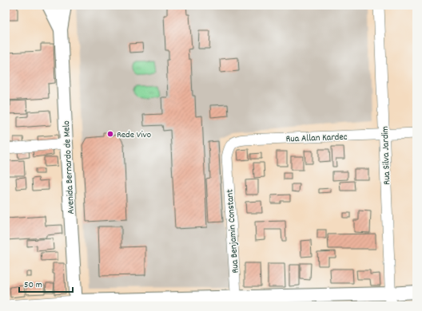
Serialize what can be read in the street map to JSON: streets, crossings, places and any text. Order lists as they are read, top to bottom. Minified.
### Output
{"streets":{"main road":["Avenida Bernardo de Melo"],"street":["Rua Allan Kardec","Rua Silva Jardim","Rua Benjamin Constant"]},"crossings":[["Rua Allan Kardec","Rua Silva Jardim"],["Rua Allan Kardec","Rua Benjamin Constant"]],"places":["Rede Vivo"],"scale_bar":"50 m"}
